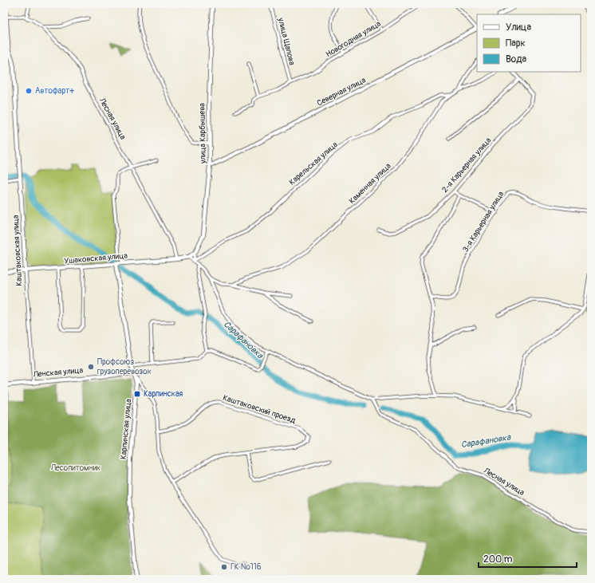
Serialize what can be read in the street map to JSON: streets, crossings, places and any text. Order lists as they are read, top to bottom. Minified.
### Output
{"streets":{"main road":["Северная улица","улица Карбышева","Каштаковская улица","Ушаковская улица","Ленская улица","Карпинская улица"],"street":["Новогодняя улица","улица Щапова","Лесная улица","Карельская улица","2-я Карьерная улица","Каменная улица","3-я Карьерная улица","Каштаковский проезд"]},"crossings":[["Новогодняя улица","улица Щапова"],["Северная улица","улица Карбышева"],["Лесная улица","Каштаковская улица"],["Лесная улица","Ушаковская улица"],["улица Карбышева","Ушаковская улица"],["Карельская улица","Каменная улица"],["2-я Карьерная улица","3-я Карьерная улица"],["Каштаковская улица","Ушаковская улица"],["Каштаковская улица","Ленская улица"]],"water":["Сарафановка"],"parks":["Лесопитомник"],"places":{"other":["Автофарт+","Профсоюз грузоперевозок","ГК №116"],"transit":["Карпинская"]},"legend":["Улица","Парк","Вода"],"scale_bar":"200 m"}
